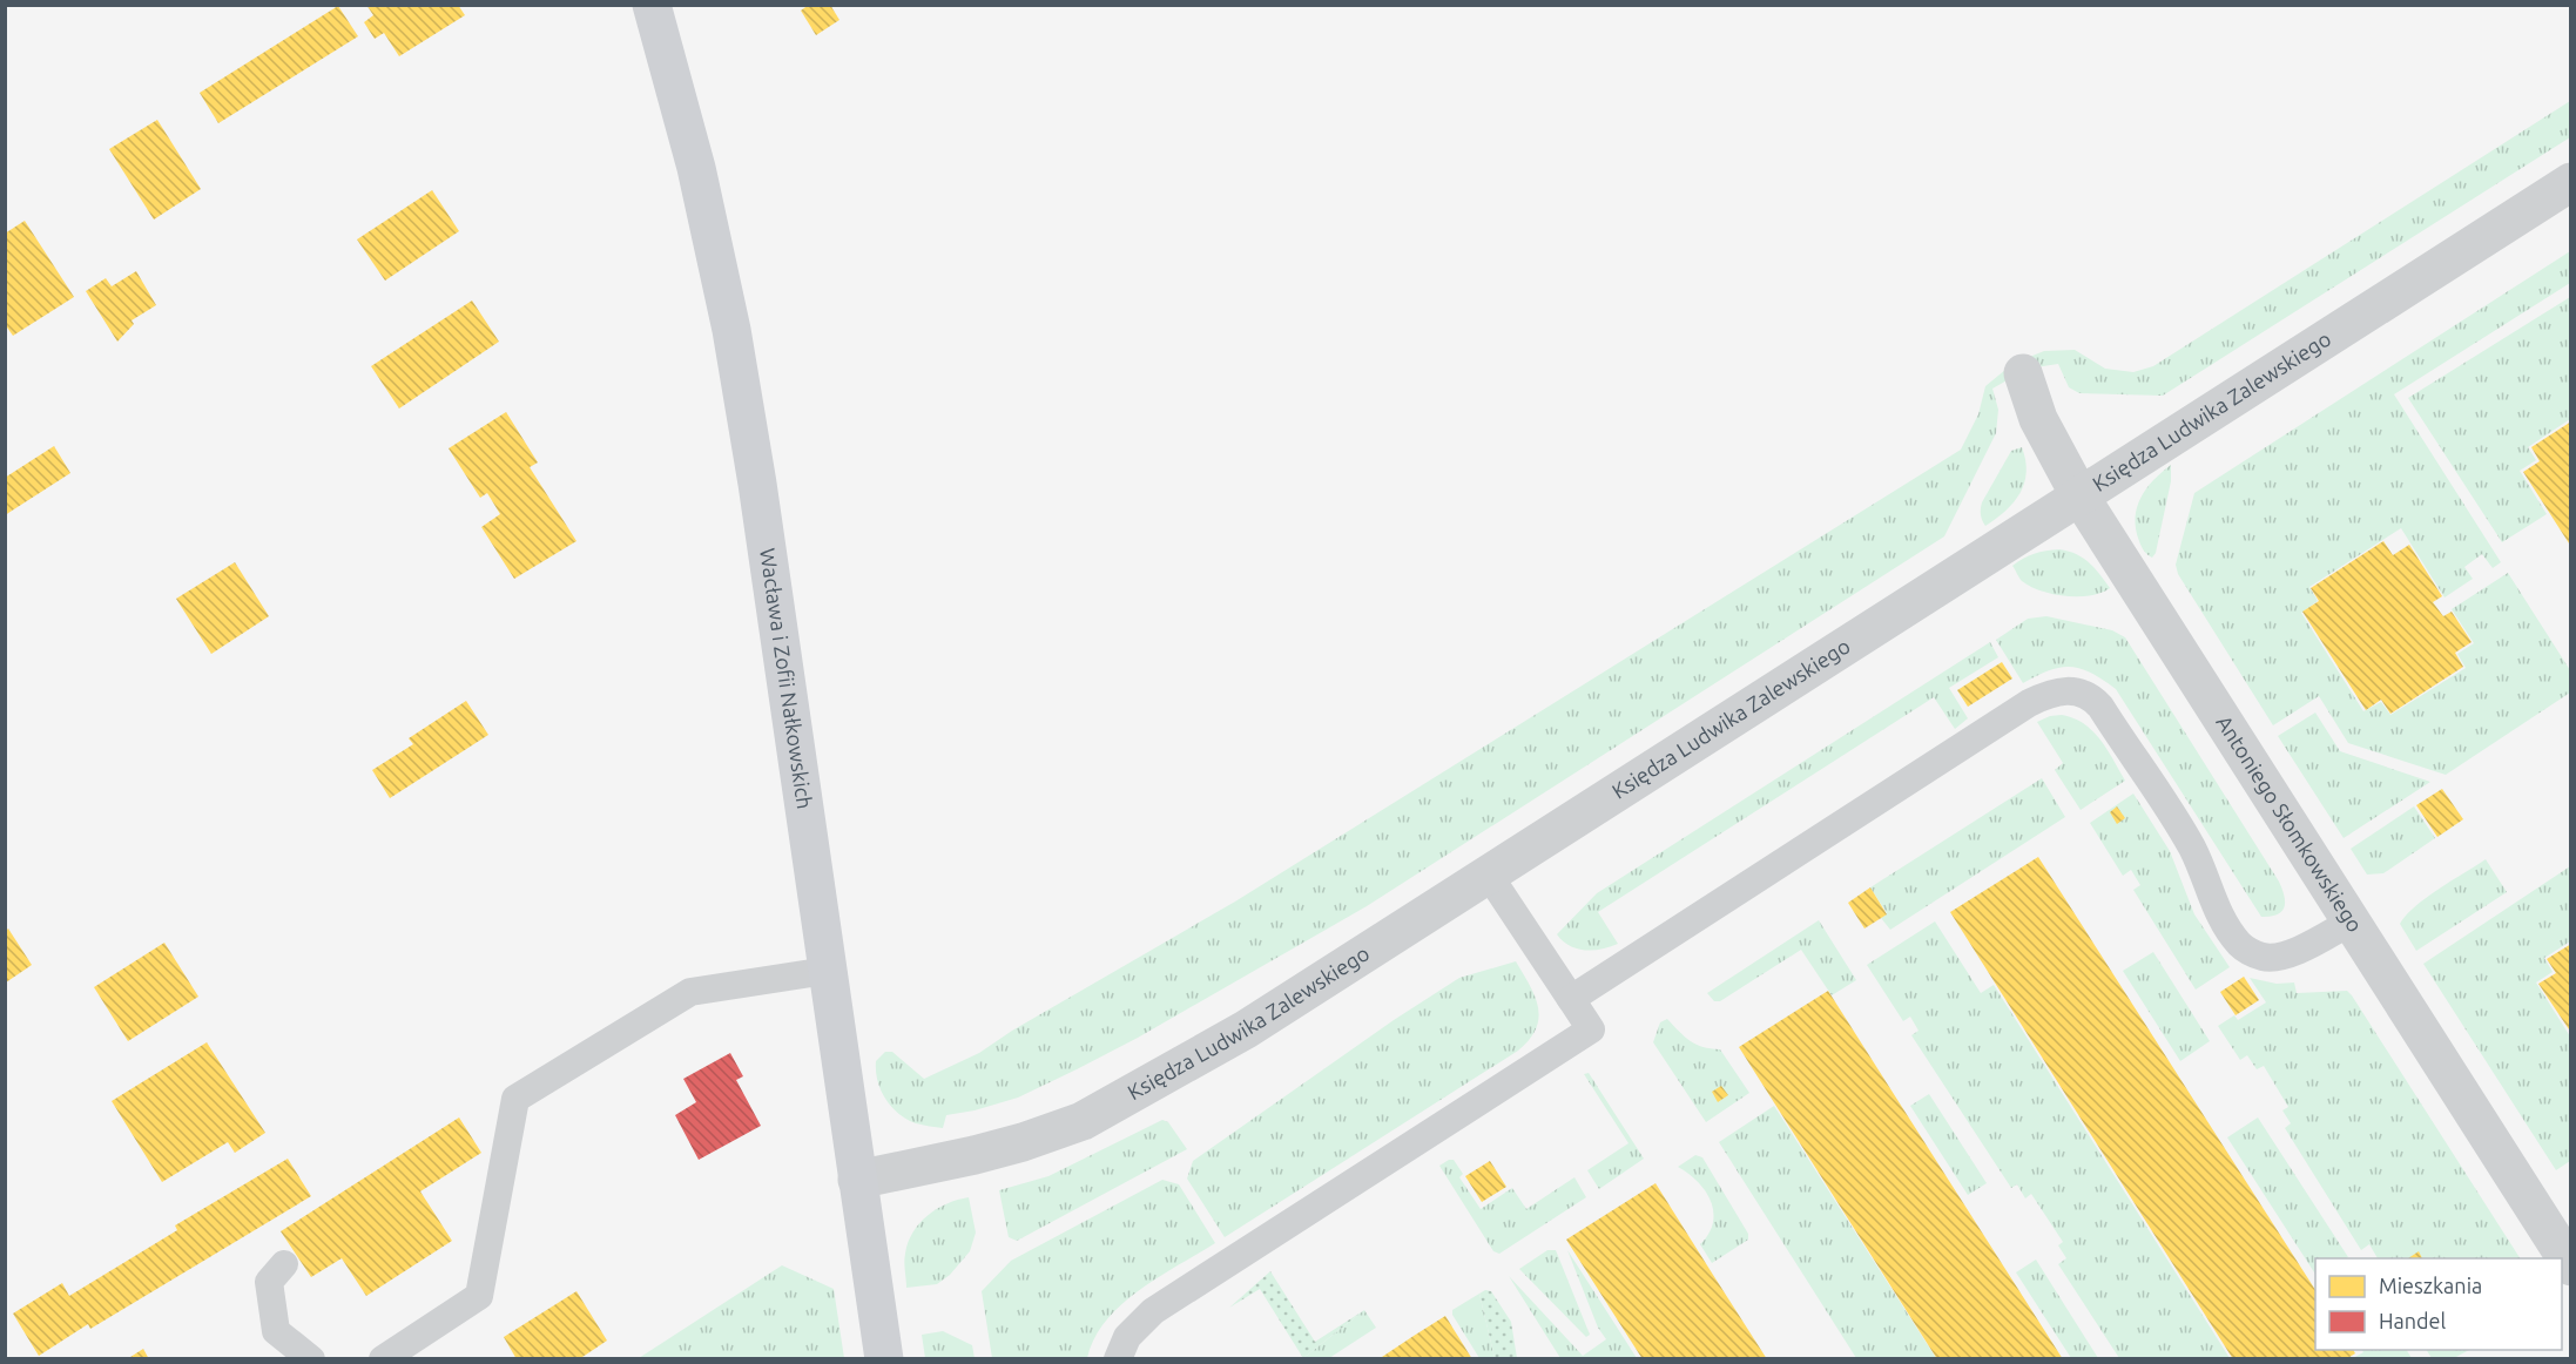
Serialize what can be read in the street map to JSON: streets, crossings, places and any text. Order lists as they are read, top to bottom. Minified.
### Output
{"streets":{"street":["Księdza Ludwika Zalewskiego","Wacława i Zofii Nałkowskich","Antoniego Słomkowskiego"]},"crossings":[["Księdza Ludwika Zalewskiego","Wacława i Zofii Nałkowskich"],["Księdza Ludwika Zalewskiego","Antoniego Słomkowskiego"]],"legend":["Mieszkania","Handel"]}
